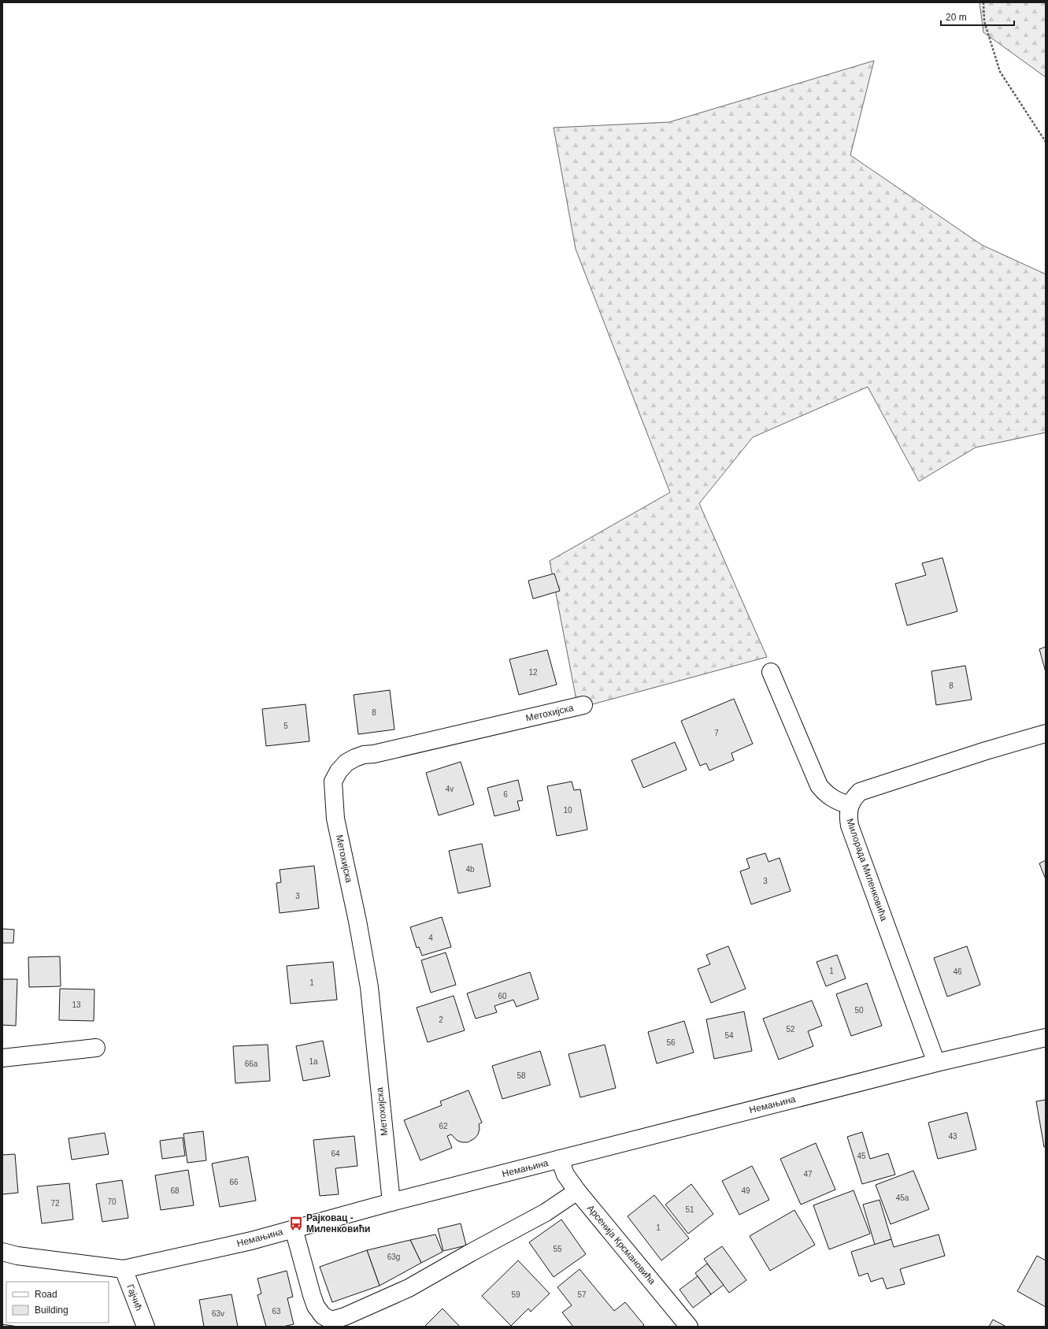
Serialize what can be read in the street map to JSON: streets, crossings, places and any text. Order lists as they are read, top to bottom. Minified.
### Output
{"streets":{"street":["Метохијска","Милорада Миленковића","Немањина","Арсенија Крсмановића","Гајчић"]},"crossings":[["Метохијска","Немањина"],["Милорада Миленковића","Немањина"],["Немањина","Арсенија Крсмановића"],["Немањина","Гајчић"]],"places":{"bus stop":["Рајковац - Миленковићи"]},"house_numbers":["12","8","8","5","7","4v","6","10","4b","3","3","4","1","46","1","60","13","50","2","52","54","56","1a","66a","58","62","43","64","45","47","66","68","49","45a","70","72","51","1","55","63g","59","57","63","63v"],"legend":["Road","Building"],"scale_bar":"20 m"}
